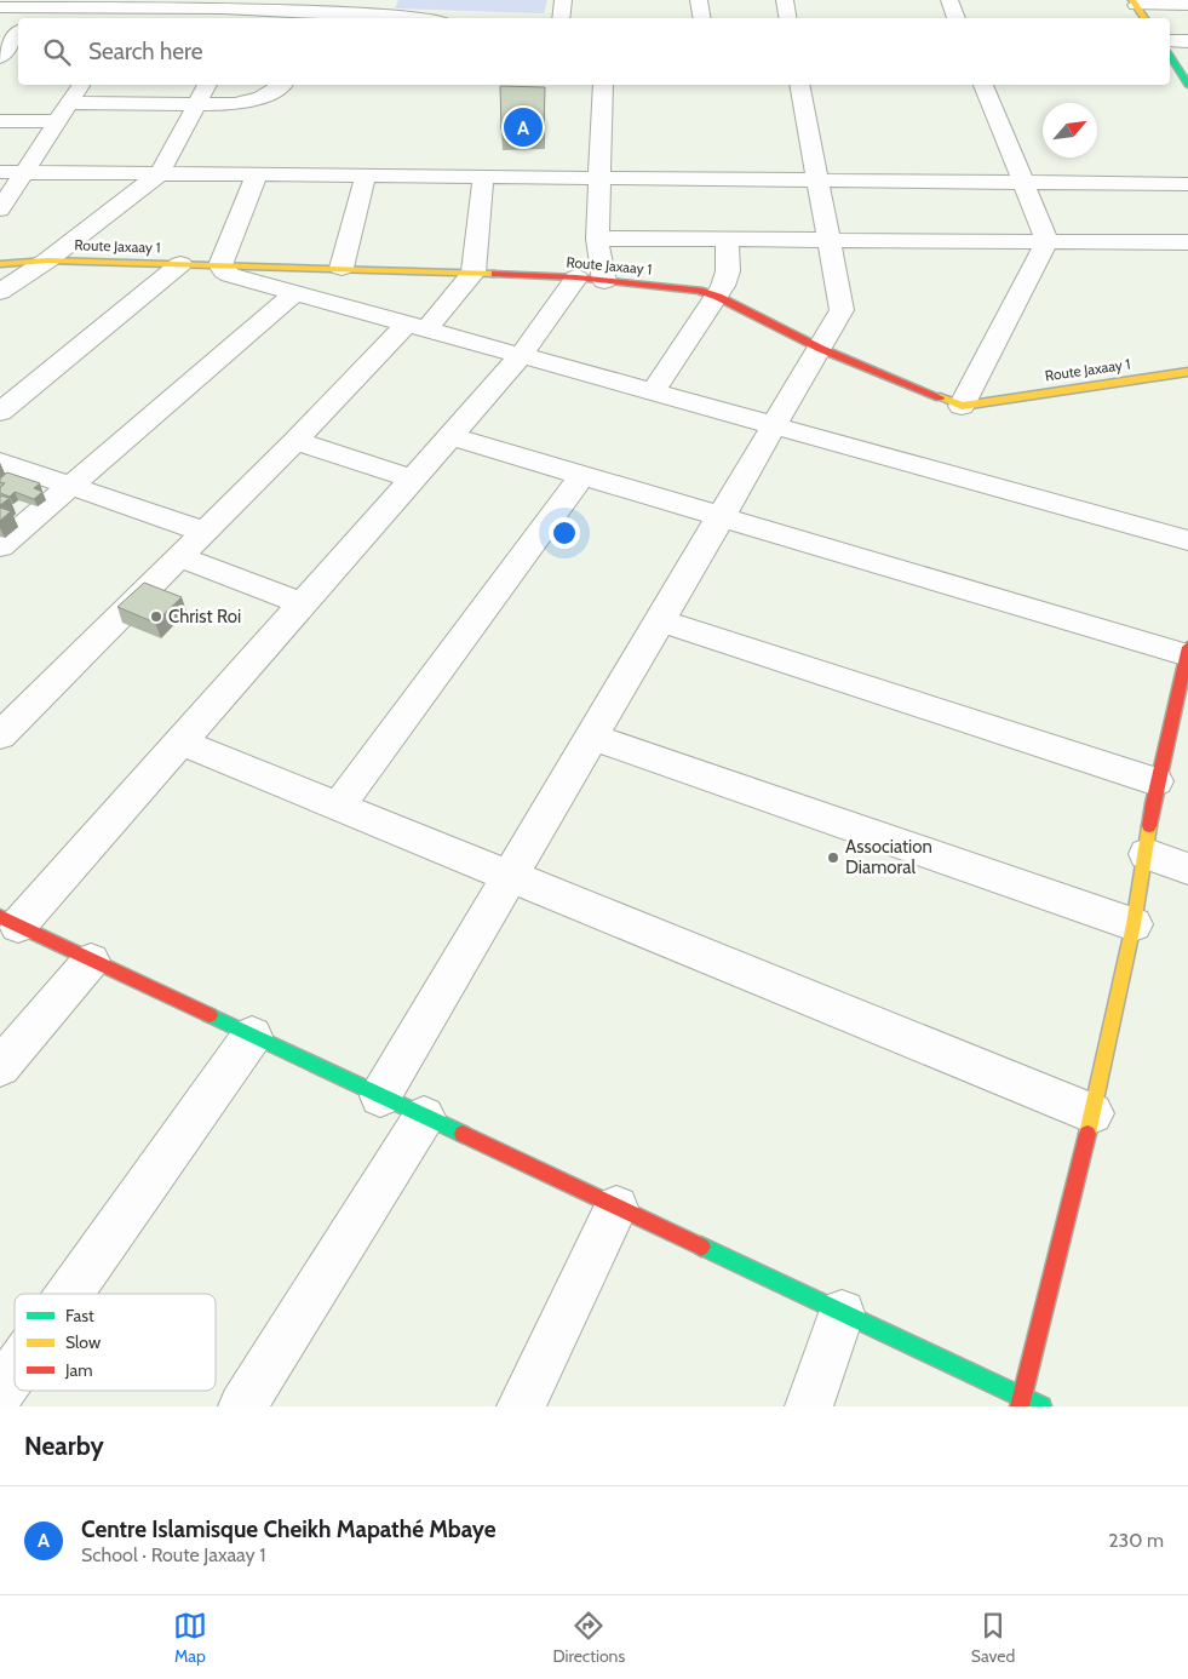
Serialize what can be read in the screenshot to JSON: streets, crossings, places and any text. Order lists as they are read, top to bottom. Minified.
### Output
{"streets":{"street":["Route Jaxaay 1"]},"places":["Christ Roi","Association Diamoral"],"legend":["Fast","Slow","Jam"],"north":"top right","page":{"search":"Search here","pins":"A","heading":"Nearby","list":[{"mark":"A","name":"Centre Islamisque Cheikh Mapathé Mbaye","note":"School · Route Jaxaay 1","value":"230 m"}],"nav":["Map","Directions","Saved"]}}
